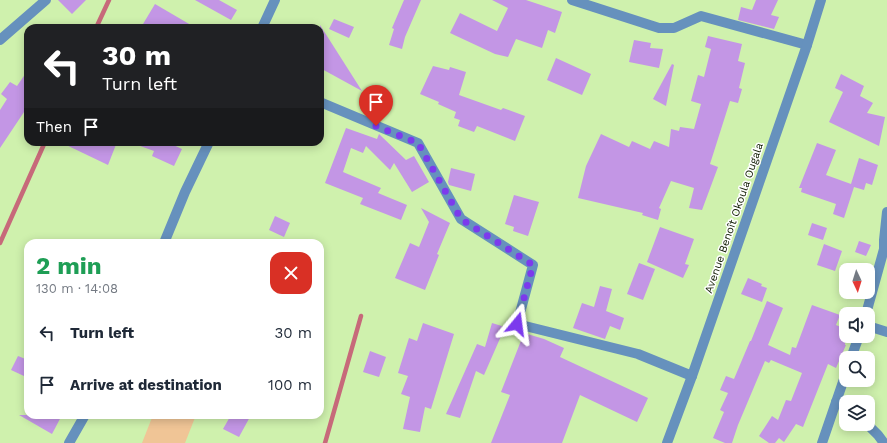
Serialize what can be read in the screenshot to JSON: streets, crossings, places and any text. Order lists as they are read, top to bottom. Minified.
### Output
{"streets":{"street":["Avenue Benoît Okoula Ougala"]},"north":"bottom","page":{"turn":["30 m","Turn left"],"then":"Then","heading":["2 min","130 m · 14:08"],"list":[{"name":"Turn left","value":"30 m"},{"name":"Arrive at destination","value":"100 m"}]}}
